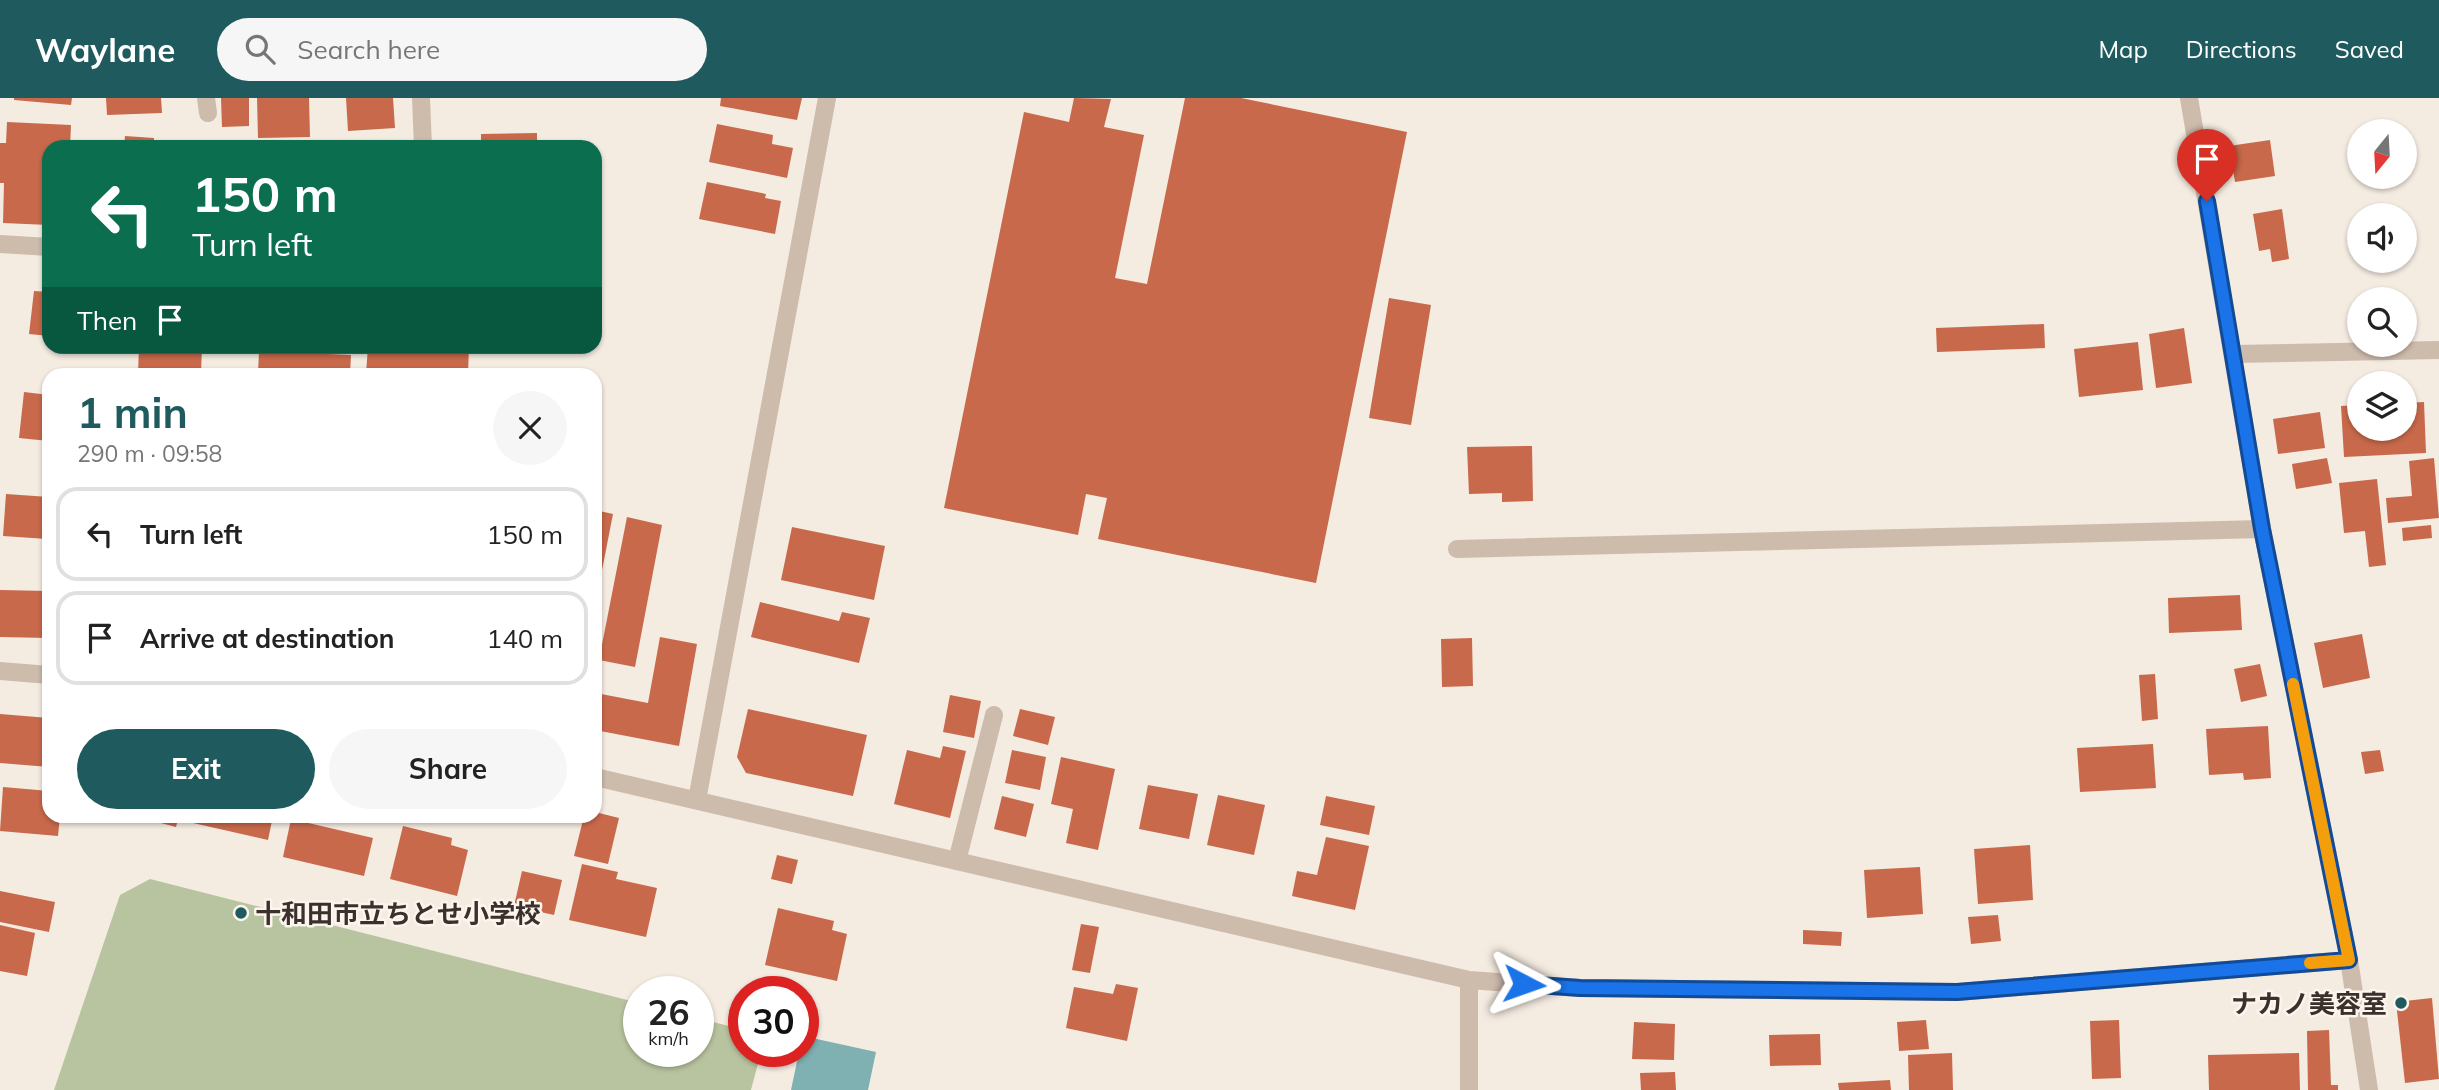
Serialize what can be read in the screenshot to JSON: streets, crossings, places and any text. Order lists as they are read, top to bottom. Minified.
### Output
{"places":["十和田市立ちとせ小学校","ナカノ美容室"],"north":"bottom","page":{"header":"Waylane","search":"Search here","nav":["Map","Directions","Saved"],"turn":["150 m","Turn left"],"then":"Then","heading":["1 min","290 m · 09:58"],"list":[{"name":"Turn left","value":"150 m"},{"name":"Arrive at destination","value":"140 m"}],"buttons":["Exit","Share"],"speed":"26 km/h","limit":"30"}}
